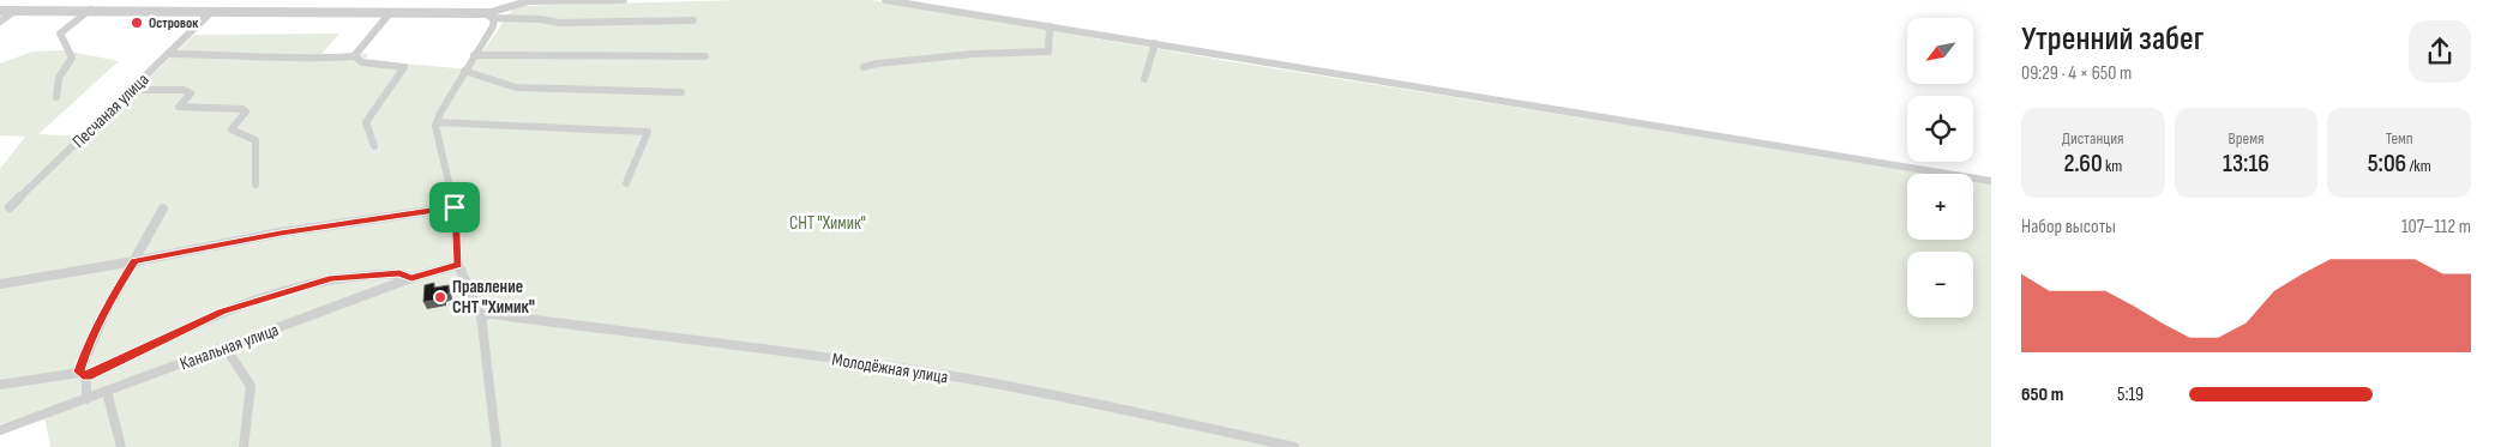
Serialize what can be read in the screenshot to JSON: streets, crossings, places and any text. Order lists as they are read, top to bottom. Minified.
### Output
{"streets":{"street":["Песчаная улица","Канальная улица","Молодёжная улица"]},"parks":["СНТ \"Химик\""],"places":["Островок","Правление СНТ \"Химик\""],"north":"bottom left","page":{"heading":["Утренний забег","09:29 · 4 × 650 m"],"map_buttons":["+","−"],"stats":[["Дистанция","2.60 km"],["Время","13:16"],["Темп","5:06 /km"]],"chart":["Набор высоты","107–112 m"],"list":[{"name":"650 m","note":"5:19"}]}}
